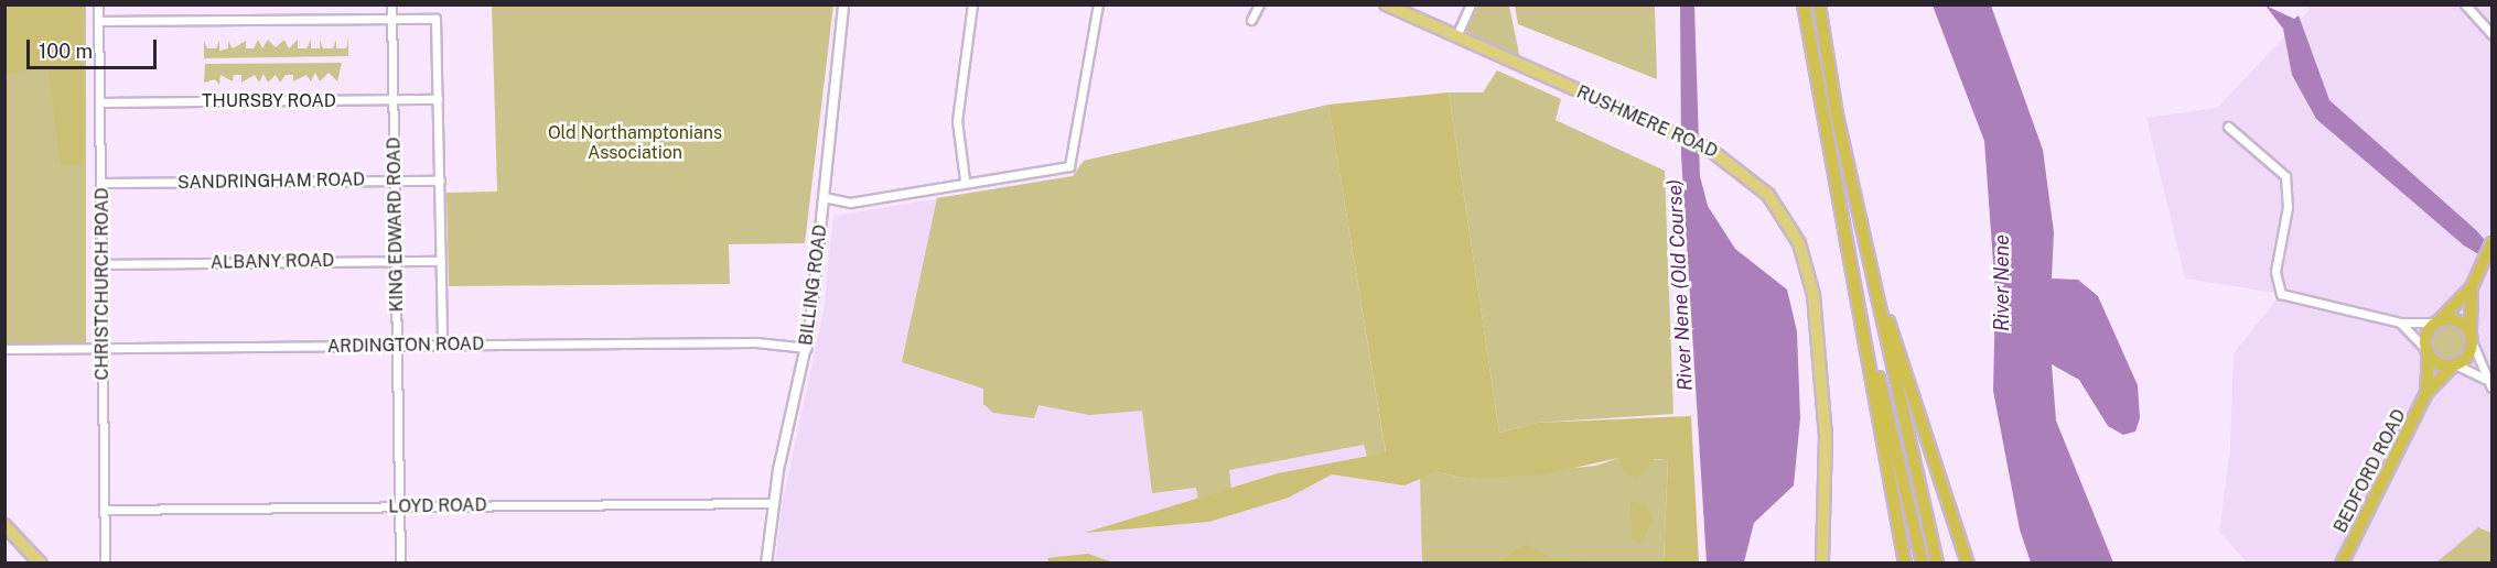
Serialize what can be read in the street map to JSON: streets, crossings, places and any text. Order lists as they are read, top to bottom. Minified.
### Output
{"streets":{"highway":["BEDFORD ROAD"],"main road":["RUSHMERE ROAD"],"street":["THURSBY ROAD","SANDRINGHAM ROAD","KING EDWARD ROAD","ALBANY ROAD","CHRISTCHURCH ROAD","BILLING ROAD","ARDINGTON ROAD","LOYD ROAD"]},"crossings":[["THURSBY ROAD","KING EDWARD ROAD"],["THURSBY ROAD","CHRISTCHURCH ROAD"],["SANDRINGHAM ROAD","KING EDWARD ROAD"],["SANDRINGHAM ROAD","CHRISTCHURCH ROAD"],["KING EDWARD ROAD","ALBANY ROAD"],["KING EDWARD ROAD","ARDINGTON ROAD"],["KING EDWARD ROAD","LOYD ROAD"],["ALBANY ROAD","CHRISTCHURCH ROAD"],["CHRISTCHURCH ROAD","ARDINGTON ROAD"],["CHRISTCHURCH ROAD","LOYD ROAD"],["BILLING ROAD","ARDINGTON ROAD"],["BILLING ROAD","LOYD ROAD"]],"water":["River Nene","River Nene (Old Course)"],"parks":["Old Northamptonians Association"],"scale_bar":"100 m"}
